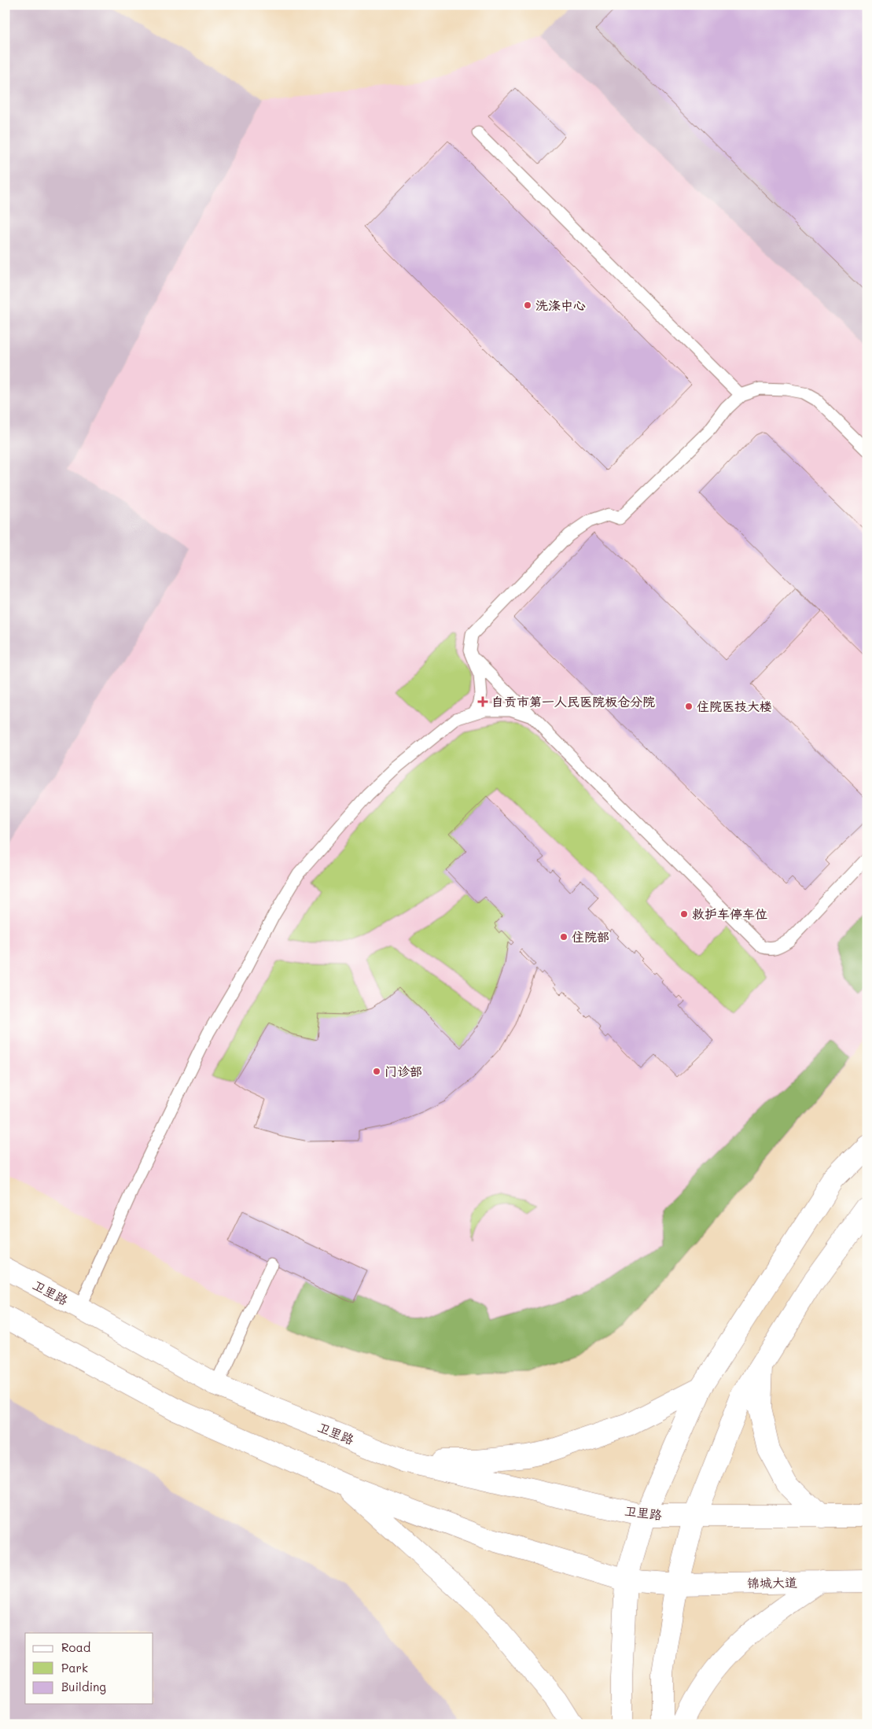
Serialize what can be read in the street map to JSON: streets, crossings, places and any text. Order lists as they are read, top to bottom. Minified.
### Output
{"streets":{"main road":["卫里路","锦城大道"]},"places":{"other":["洗涤中心","住院医技大楼","救护车停车位","住院部","门诊部"],"health":["自贡市第一人民医院板仓分院"]},"legend":["Road","Park","Building"]}
